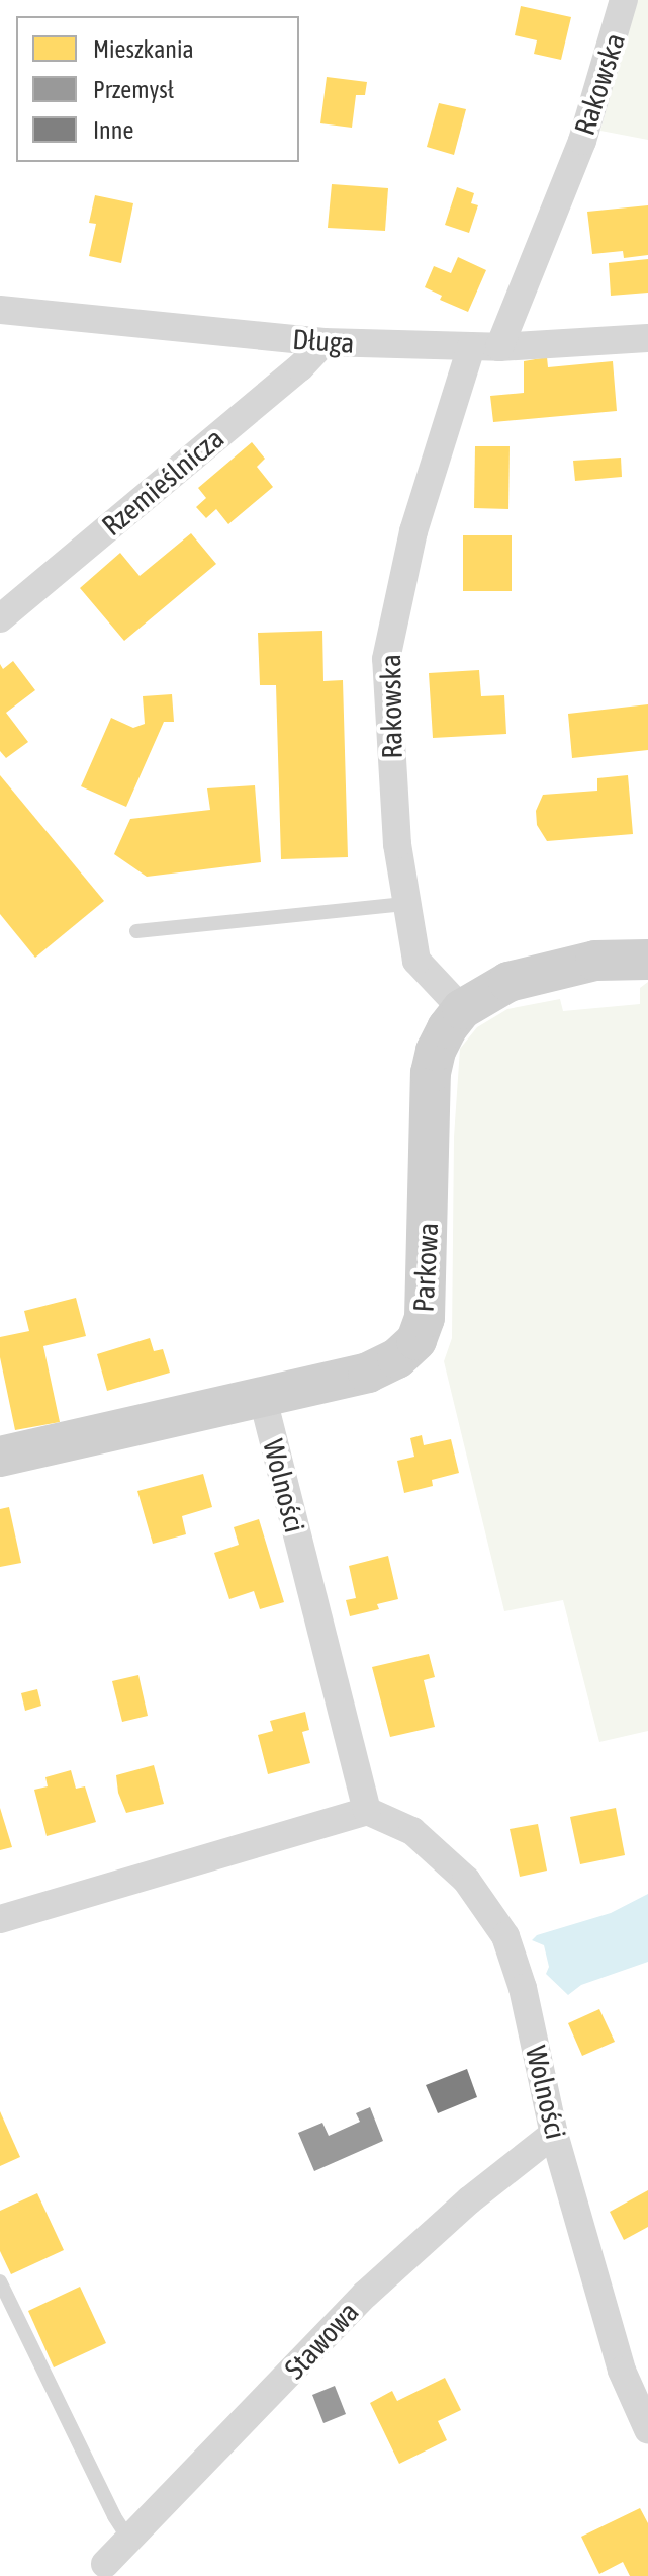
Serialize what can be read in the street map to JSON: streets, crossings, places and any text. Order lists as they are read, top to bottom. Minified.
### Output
{"streets":{"street":["Rakowska","Długa","Rzemieślnicza","Parkowa","Wolności","Stawowa"]},"crossings":[["Rakowska","Długa"],["Rakowska","Parkowa"],["Długa","Rzemieślnicza"],["Parkowa","Wolności"],["Wolności","Stawowa"]],"legend":["Mieszkania","Przemysł","Inne"]}
